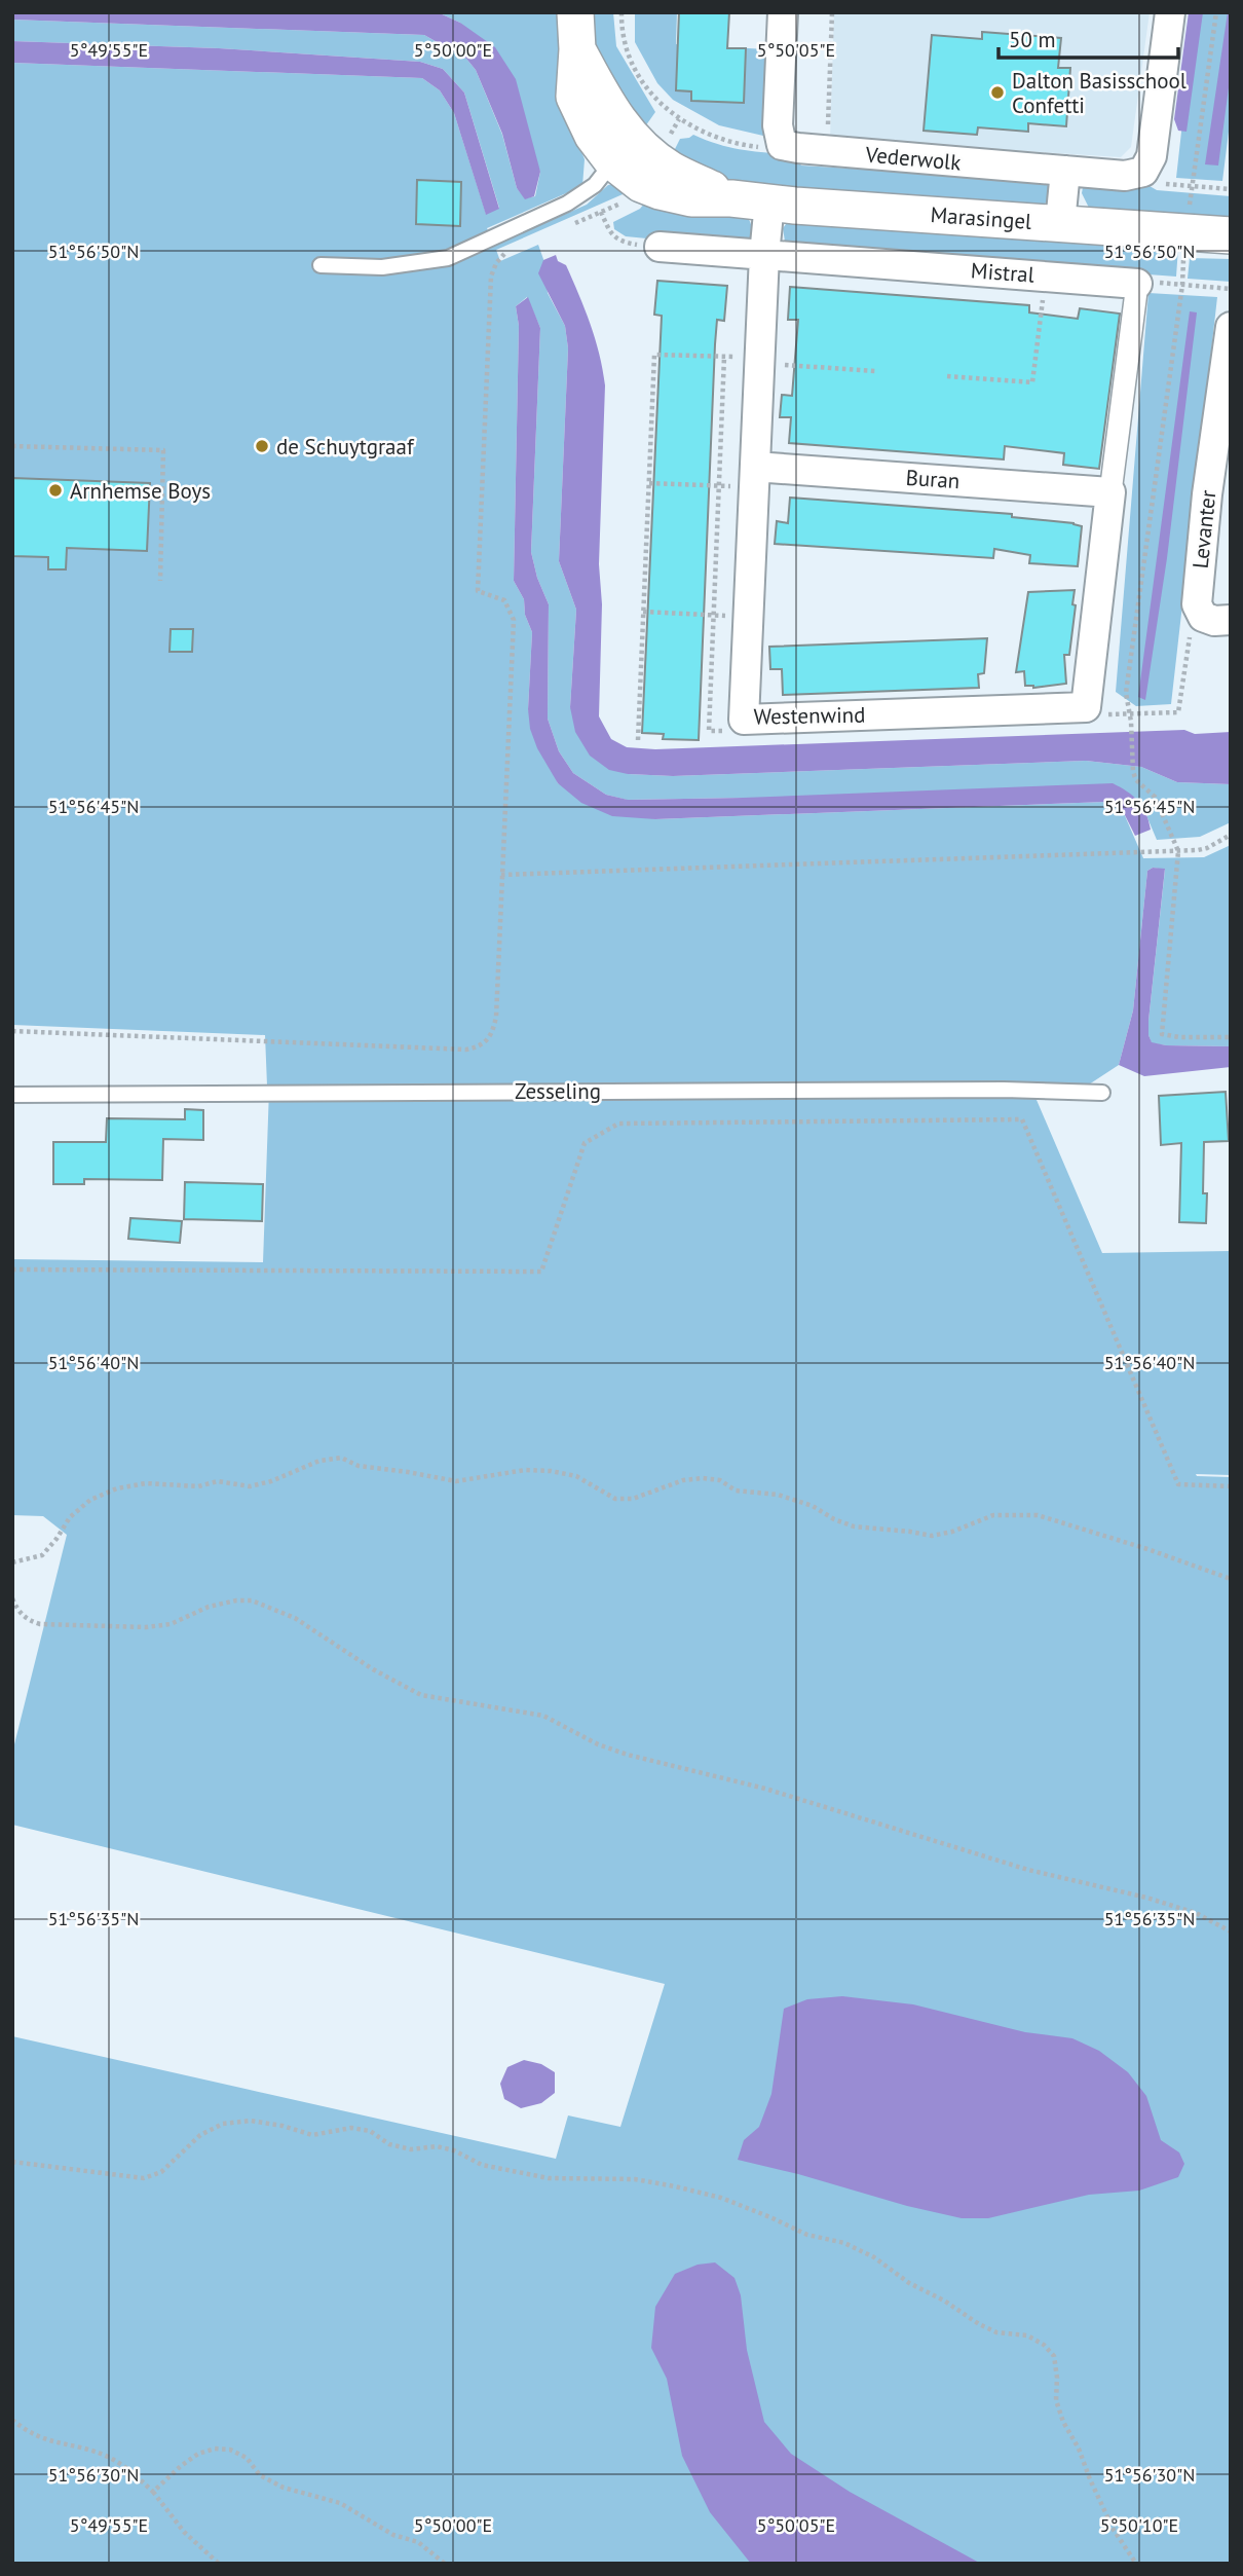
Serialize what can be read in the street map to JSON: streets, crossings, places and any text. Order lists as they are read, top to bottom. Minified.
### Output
{"streets":{"street":["Vederwolk","Marasingel","Mistral","Buran","Levanter","Westenwind"],"lane":["Zesseling"]},"crossings":[["Marasingel","Westenwind"],["Mistral","Westenwind"],["Buran","Westenwind"]],"places":["Dalton Basisschool Confetti","de Schuytgraaf","Arnhemse Boys"],"scale_bar":"50 m","coordinates":["5°49'55\"E","5°50'00\"E","5°50'05\"E","51°56'50\"N","51°56'45\"N","51°56'40\"N","51°56'35\"N","51°56'30\"N","5°50'10\"E"]}
